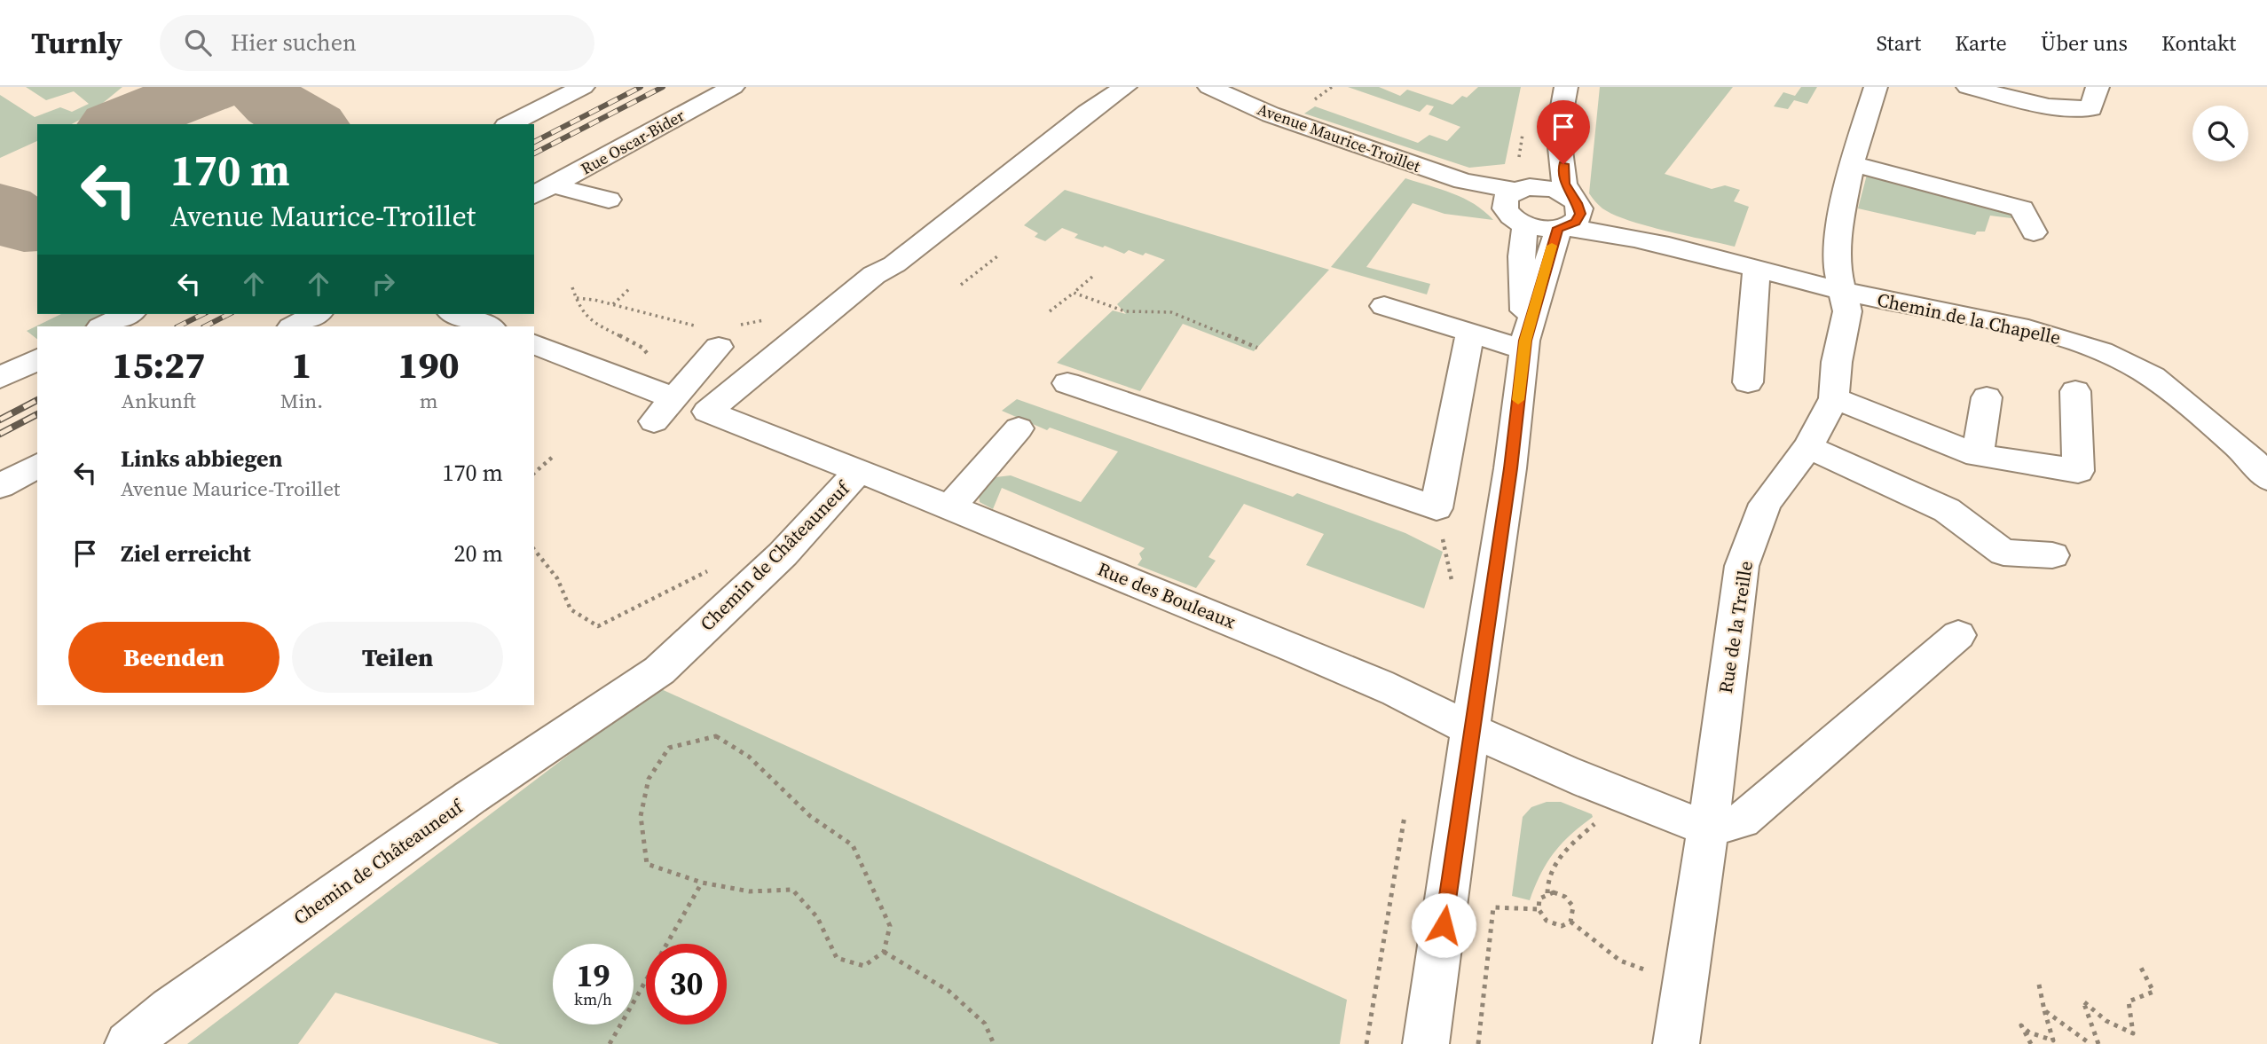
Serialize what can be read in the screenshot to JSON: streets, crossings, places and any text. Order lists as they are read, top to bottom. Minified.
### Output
{"streets":{"street":["Avenue Maurice-Troillet","Rue Oscar-Bider","Chemin de la Chapelle","Chemin de Châteauneuf","Rue des Bouleaux","Rue de la Treille"]},"crossings":[["Chemin de la Chapelle","Rue de la Treille"],["Chemin de Châteauneuf","Rue des Bouleaux"]],"page":{"header":"Turnly","search":"Hier suchen","nav":["Start","Karte","Über uns","Kontakt"],"turn":["170 m","Avenue Maurice-Troillet"],"eta":["15:27","Ankunft","1","Min.","190","m"],"list":[{"name":"Links abbiegen","note":"Avenue Maurice-Troillet","value":"170 m"},{"name":"Ziel erreicht","value":"20 m"}],"buttons":["Beenden","Teilen"],"speed":"19 km/h","limit":"30"}}
